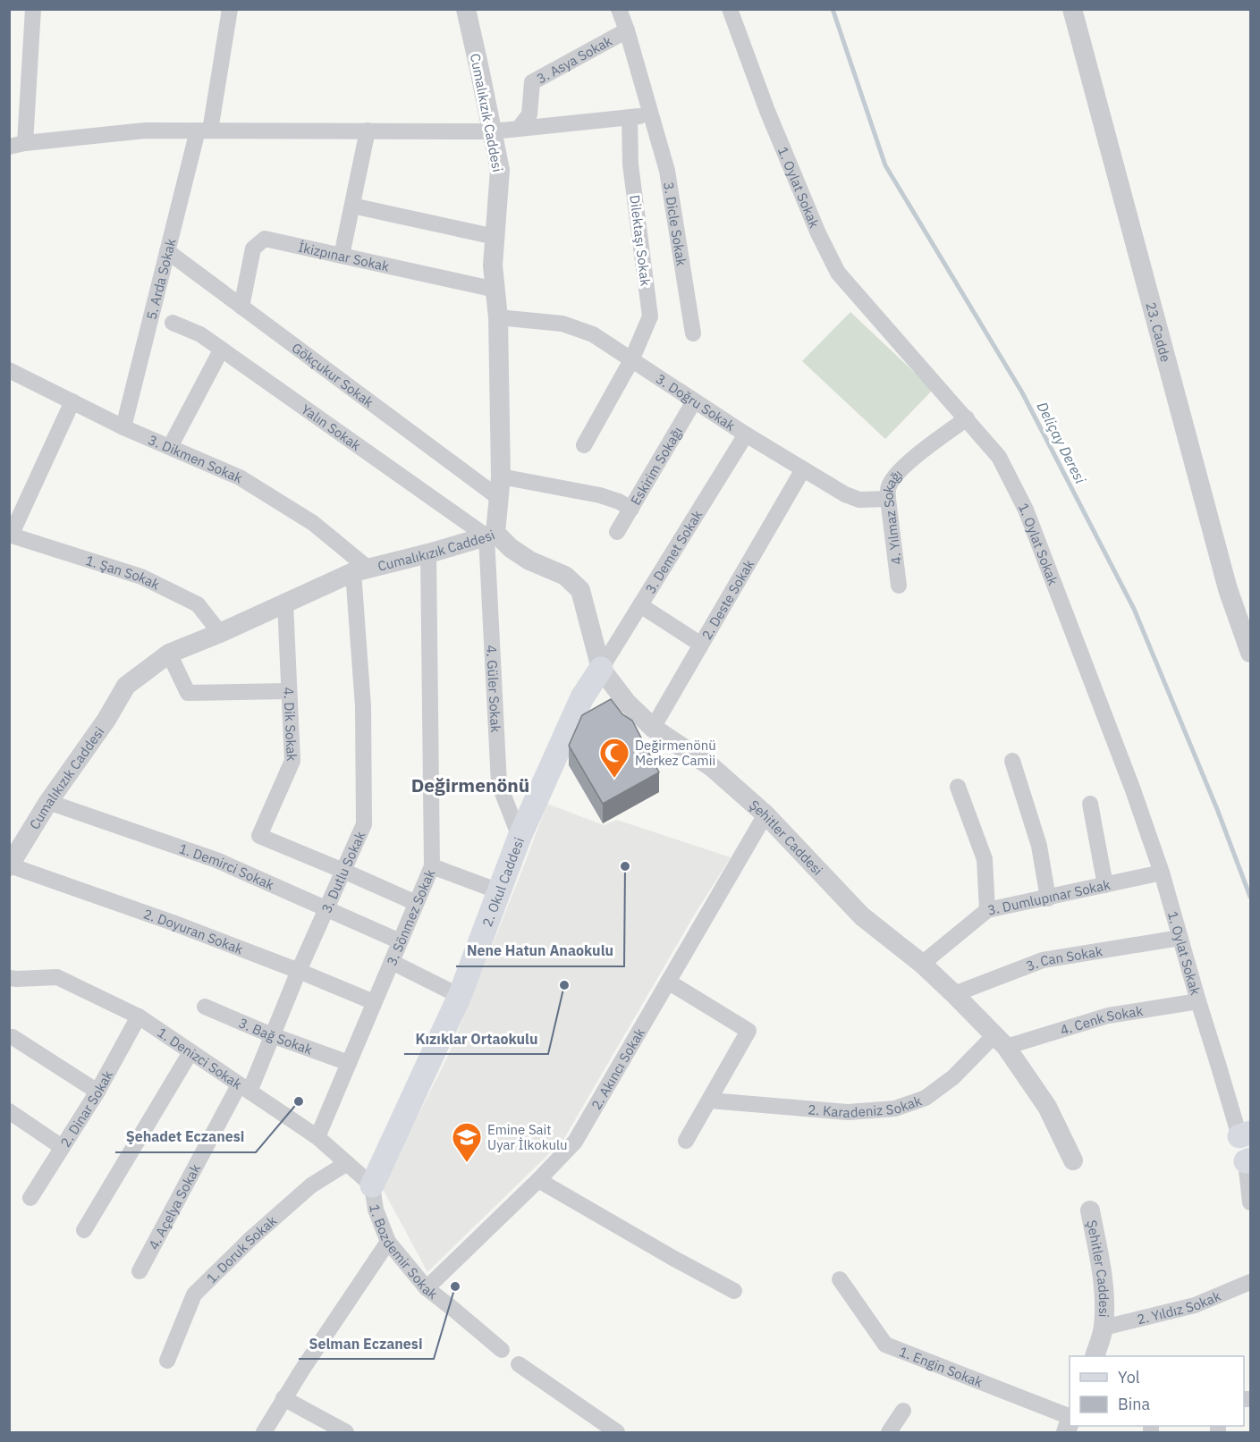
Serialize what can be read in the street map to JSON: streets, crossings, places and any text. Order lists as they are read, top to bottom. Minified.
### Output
{"streets":{"main road":["2. Okul Caddesi"],"street":["3. Asya Sokak","Cumalıkızık Caddesi","1. Oylat Sokak","3. Dicle Sokak","Dilektaşı Sokak","İkizpınar Sokak","5. Arda Sokak","23. Cadde","Gökçukur Sokak","3. Doğru Sokak","Yalın Sokak","3. Dikmen Sokak","Eskirim Sokağı","4. Yılmaz Sokağı","3. Demet Sokak","1. Şan Sokak","2. Deste Sokak","4. Güler Sokak","4. Dik Sokak","Şehitler Caddesi","1. Demirci Sokak","3. Dutlu Sokak","3. Dumlupınar Sokak","3. Sönmez Sokak","2. Doyuran Sokak","3. Can Sokak","4. Cenk Sokak","3. Bağ Sokak","1. Denizci Sokak","2. Akıncı Sokak","2. Karadeniz Sokak","2. Dinar Sokak","4. Açelya Sokak","1. Doruk Sokak","1. Bozdemir Sokak","2. Yıldız Sokak","1. Engin Sokak"]},"crossings":[["3. Asya Sokak","3. Dicle Sokak"],["Cumalıkızık Caddesi","İkizpınar Sokak"],["Cumalıkızık Caddesi","Gökçukur Sokak"],["Cumalıkızık Caddesi","3. Doğru Sokak"],["Cumalıkızık Caddesi","Yalın Sokak"],["Cumalıkızık Caddesi","3. Dikmen Sokak"],["Cumalıkızık Caddesi","1. Şan Sokak"],["Cumalıkızık Caddesi","4. Güler Sokak"],["Cumalıkızık Caddesi","4. Dik Sokak"],["Cumalıkızık Caddesi","Şehitler Caddesi"],["Cumalıkızık Caddesi","1. Demirci Sokak"],["Cumalıkızık Caddesi","3. Dutlu Sokak"],["Cumalıkızık Caddesi","3. Sönmez Sokak"],["Cumalıkızık Caddesi","2. Doyuran Sokak"],["1. Oylat Sokak","4. Yılmaz Sokağı"],["1. Oylat Sokak","3. Dumlupınar Sokak"],["1. Oylat Sokak","3. Can Sokak"],["1. Oylat Sokak","4. Cenk Sokak"],["Dilektaşı Sokak","3. Doğru Sokak"],["İkizpınar Sokak","Gökçukur Sokak"],["5. Arda Sokak","Gökçukur Sokak"],["5. Arda Sokak","3. Dikmen Sokak"],["3. Doğru Sokak","Eskirim Sokağı"],["3. Doğru Sokak","4. Yılmaz Sokağı"],["3. Doğru Sokak","3. Demet Sokak"],["3. Doğru Sokak","2. Deste Sokak"],["Yalın Sokak","4. Güler Sokak"],["Yalın Sokak","Şehitler Caddesi"],["3. Dikmen Sokak","3. Dutlu Sokak"],["3. Demet Sokak","Şehitler Caddesi"],["3. Demet Sokak","2. Okul Caddesi"],["2. Deste Sokak","Şehitler Caddesi"],["4. Güler Sokak","Şehitler Caddesi"],["4. Güler Sokak","2. Okul Caddesi"],["4. Dik Sokak","3. Dutlu Sokak"],["Şehitler Caddesi","2. Okul Caddesi"],["Şehitler Caddesi","3. Dumlupınar Sokak"],["Şehitler Caddesi","3. Can Sokak"],["Şehitler Caddesi","4. Cenk Sokak"],["Şehitler Caddesi","2. Akıncı Sokak"],["Şehitler Caddesi","2. Karadeniz Sokak"],["Şehitler Caddesi","2. Yıldız Sokak"],["1. Demirci Sokak","3. Dutlu Sokak"],["1. Demirci Sokak","3. Sönmez Sokak"],["3. Dutlu Sokak","2. Doyuran Sokak"],["3. Dutlu Sokak","3. Bağ Sokak"],["3. Dutlu Sokak","1. Denizci Sokak"],["3. Dutlu Sokak","4. Açelya Sokak"],["2. Okul Caddesi","1. Denizci Sokak"],["2. Okul Caddesi","1. Bozdemir Sokak"],["3. Sönmez Sokak","2. Doyuran Sokak"],["3. Sönmez Sokak","3. Bağ Sokak"],["3. Sönmez Sokak","1. Denizci Sokak"],["4. Cenk Sokak","2. Karadeniz Sokak"],["1. Denizci Sokak","2. Dinar Sokak"],["1. Denizci Sokak","4. Açelya Sokak"],["1. Denizci Sokak","1. Doruk Sokak"],["1. Denizci Sokak","1. Bozdemir Sokak"],["2. Akıncı Sokak","1. Bozdemir Sokak"]],"districts":["Değirmenönü"],"water":["Deliçay Deresi"],"places":{"mosque":["Değirmenönü Merkez Camii"],"other":["Nene Hatun Anaokulu","Kızıklar Ortaokulu","Şehadet Eczanesi","Selman Eczanesi"],"school or university":["Emine Sait Uyar İlkokulu"]},"legend":["Yol","Bina"]}
